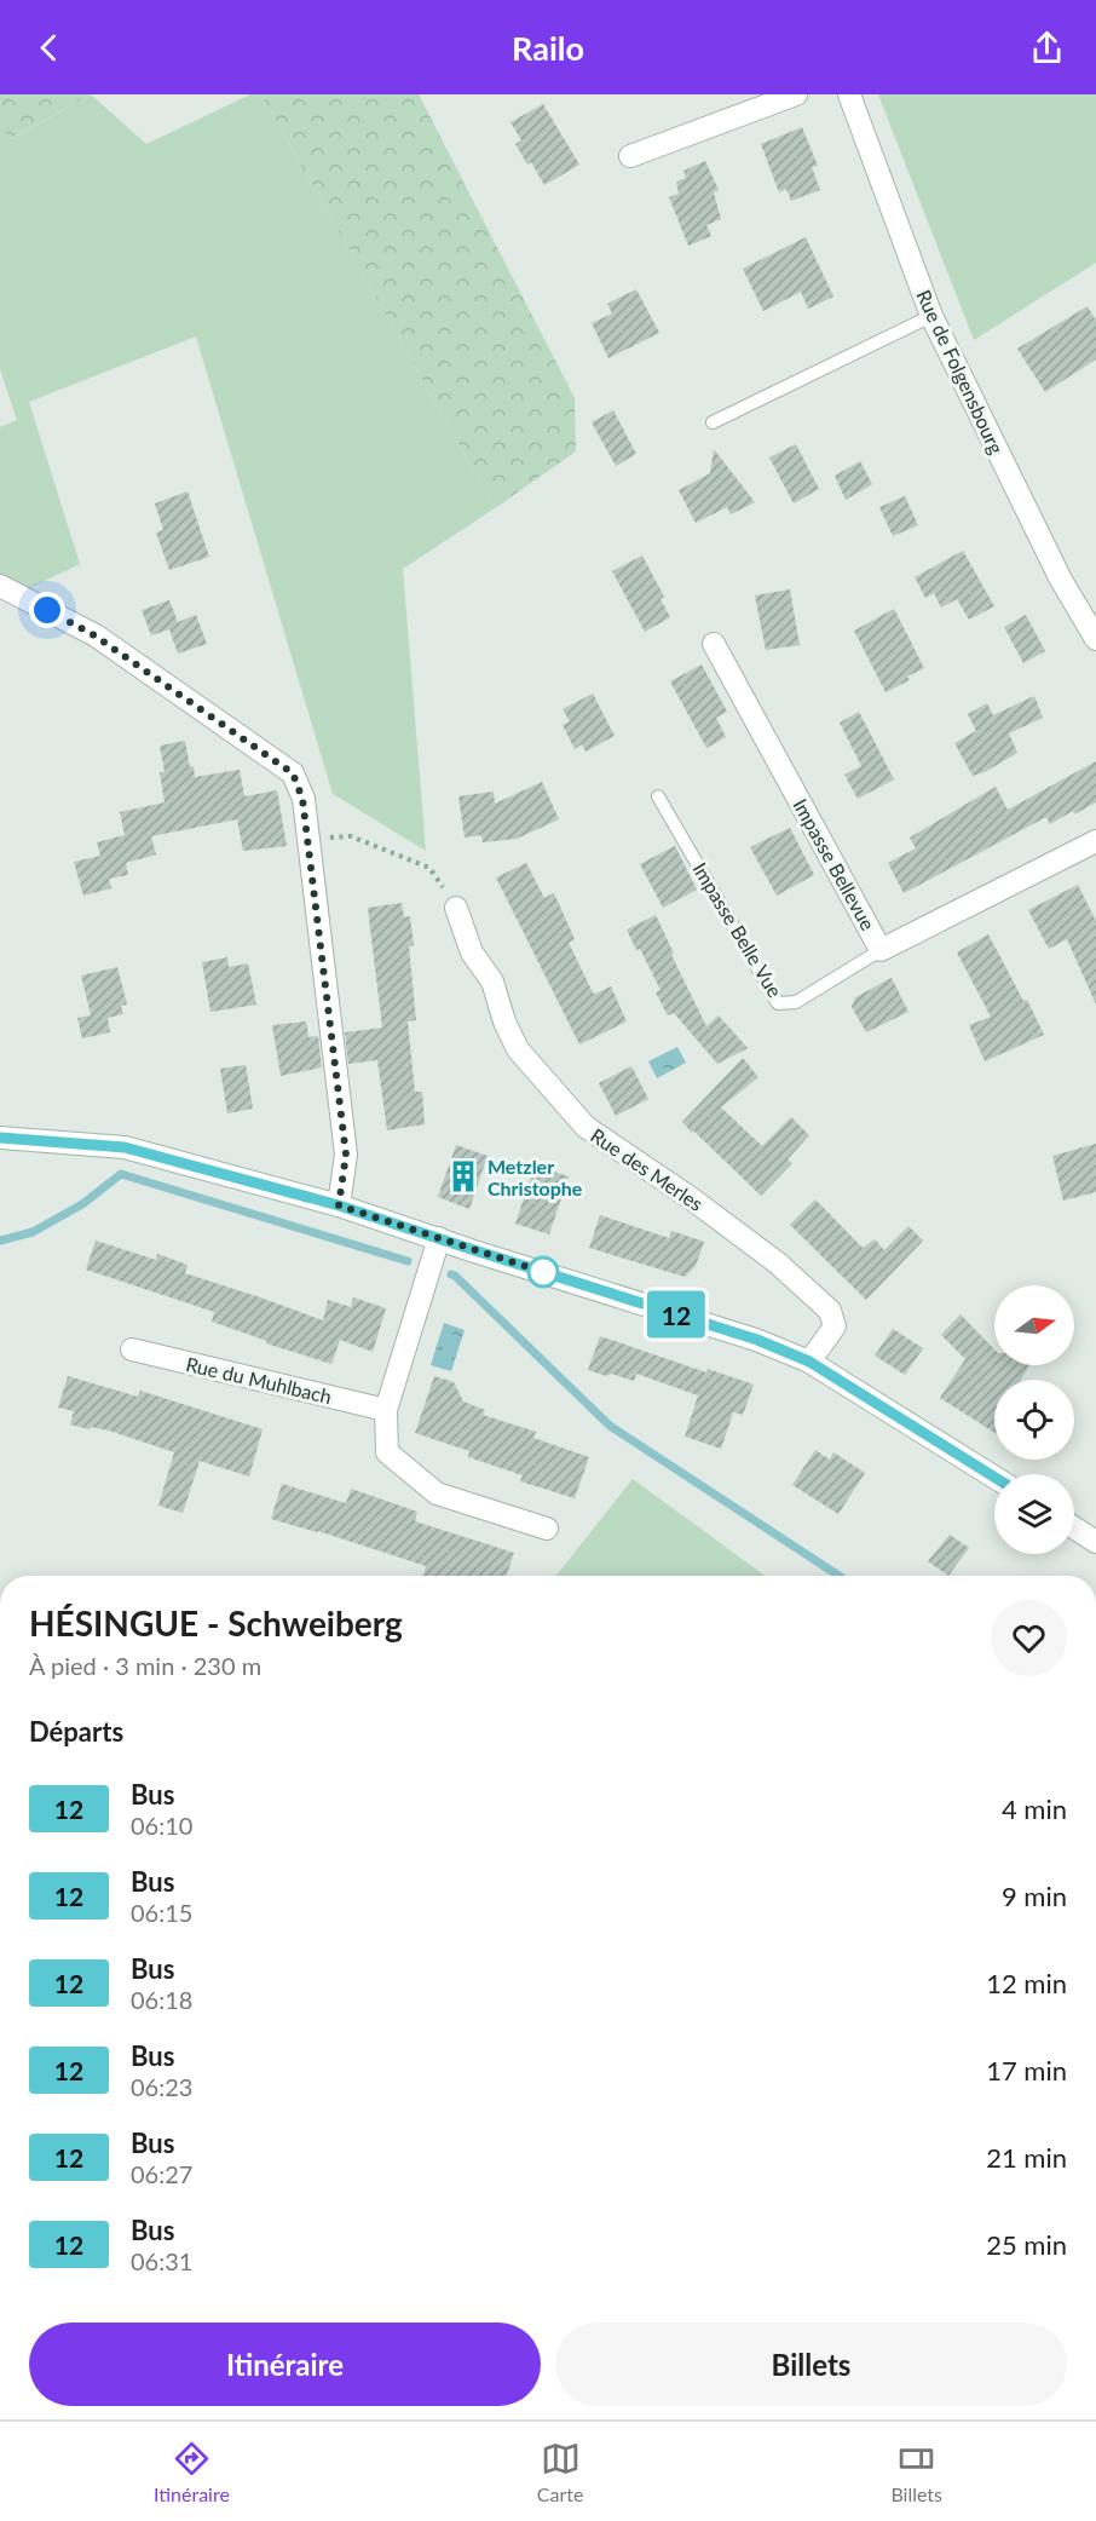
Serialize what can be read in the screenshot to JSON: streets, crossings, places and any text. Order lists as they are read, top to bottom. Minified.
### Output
{"streets":{"street":["Rue de Folgensbourg","Impasse Bellevue","Rue des Merles","Rue du Muhlbach"],"lane":["Impasse Belle Vue"]},"crossings":[["Impasse Bellevue","Impasse Belle Vue"]],"places":{"building":["Metzler Christophe"]},"lines":["bus line 12"],"north":"right","page":{"header":"Railo","on_map":"12","heading":[["HÉSINGUE - Schweiberg","À pied · 3 min · 230 m"],"Départs"],"list":[{"mark":"12","name":"Bus","note":"06:10","value":"4 min"},{"mark":"12","name":"Bus","note":"06:15","value":"9 min"},{"mark":"12","name":"Bus","note":"06:18","value":"12 min"},{"mark":"12","name":"Bus","note":"06:23","value":"17 min"},{"mark":"12","name":"Bus","note":"06:27","value":"21 min"},{"mark":"12","name":"Bus","note":"06:31","value":"25 min"}],"buttons":["Itinéraire","Billets"],"tabs":["Itinéraire","Carte","Billets"]}}
